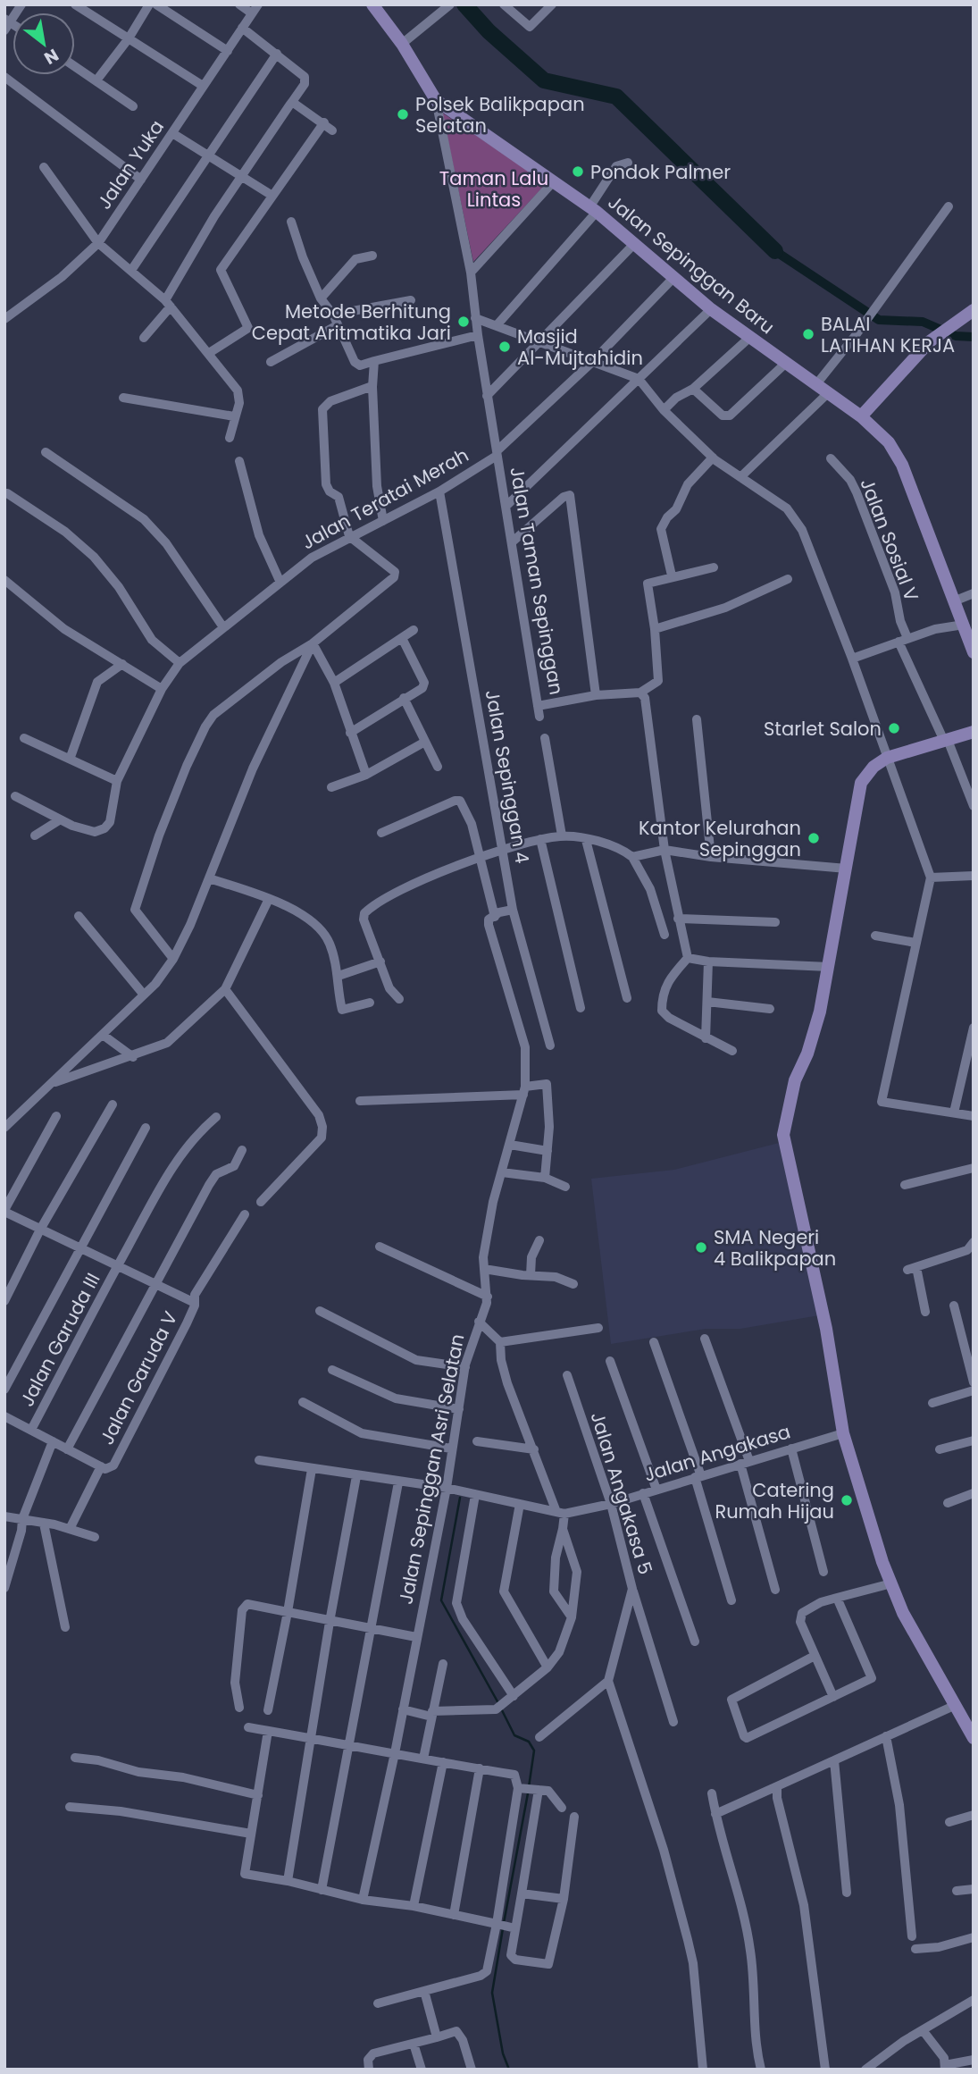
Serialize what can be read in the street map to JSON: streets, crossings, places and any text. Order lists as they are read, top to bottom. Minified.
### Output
{"streets":{"street":["Jalan Yuka","Jalan Sepinggan Baru","Jalan Teratai Merah","Jalan Sosial V","Jalan Taman Sepinggan","Jalan Sepinggan 4","Jalan Garuda III","Jalan Garuda V","Jalan Angakasa","Jalan Sepinggan Asri Selatan","Jalan Angakasa 5"]},"crossings":[["Jalan Sepinggan Baru","Jalan Teratai Merah"],["Jalan Sepinggan Baru","Jalan Taman Sepinggan"],["Jalan Teratai Merah","Jalan Taman Sepinggan"],["Jalan Teratai Merah","Jalan Sepinggan 4"],["Jalan Angakasa","Jalan Angakasa 5"]],"parks":["Taman Lalu Lintas"],"places":["Polsek Balikpapan Selatan","Pondok Palmer","Metode Berhitung Cepat Aritmatika Jari","BALAI LATIHAN KERJA","Masjid Al-Mujtahidin","Starlet Salon","Kantor Kelurahan Sepinggan","SMA Negeri 4 Balikpapan","Catering Rumah Hijau"],"north":"bottom right"}
